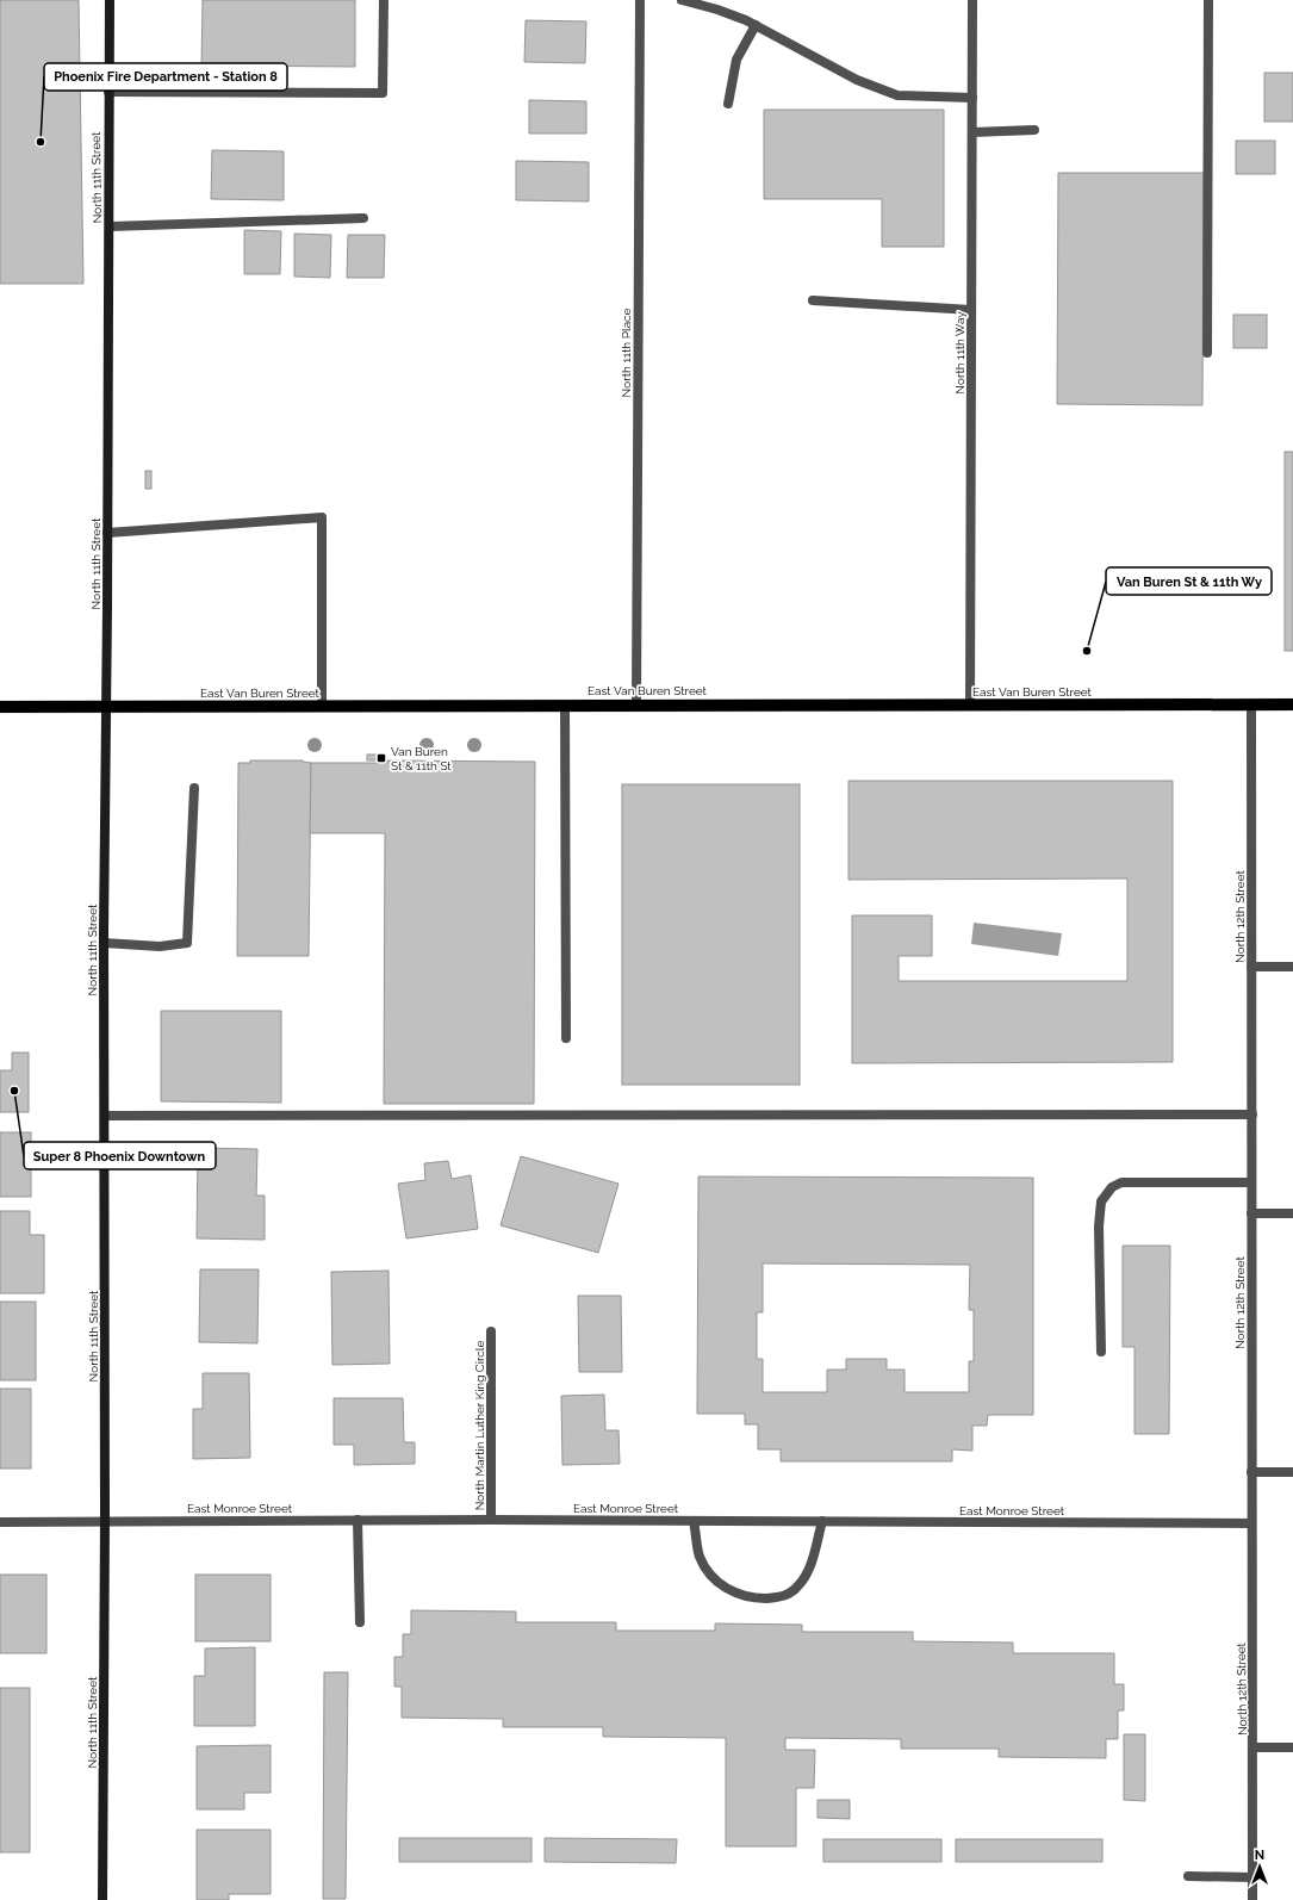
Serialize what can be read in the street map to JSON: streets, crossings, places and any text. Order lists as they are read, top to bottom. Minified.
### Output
{"streets":{"main road":["East Van Buren Street"],"street":["North 11th Street","North 11th Place","North 11th Way","North 12th Street","North Martin Luther King Circle","East Monroe Street"]},"crossings":[["North 11th Street","East Van Buren Street"],["North 11th Street","East Monroe Street"],["North 11th Place","East Van Buren Street"],["North 11th Way","East Van Buren Street"],["East Van Buren Street","North 12th Street"],["North 12th Street","East Monroe Street"],["North Martin Luther King Circle","East Monroe Street"]],"places":{"other":["Phoenix Fire Department - Station 8","Van Buren St & 11th Wy","Super 8 Phoenix Downtown"],"transit":["Van Buren St & 11th St"]},"north":"top"}
